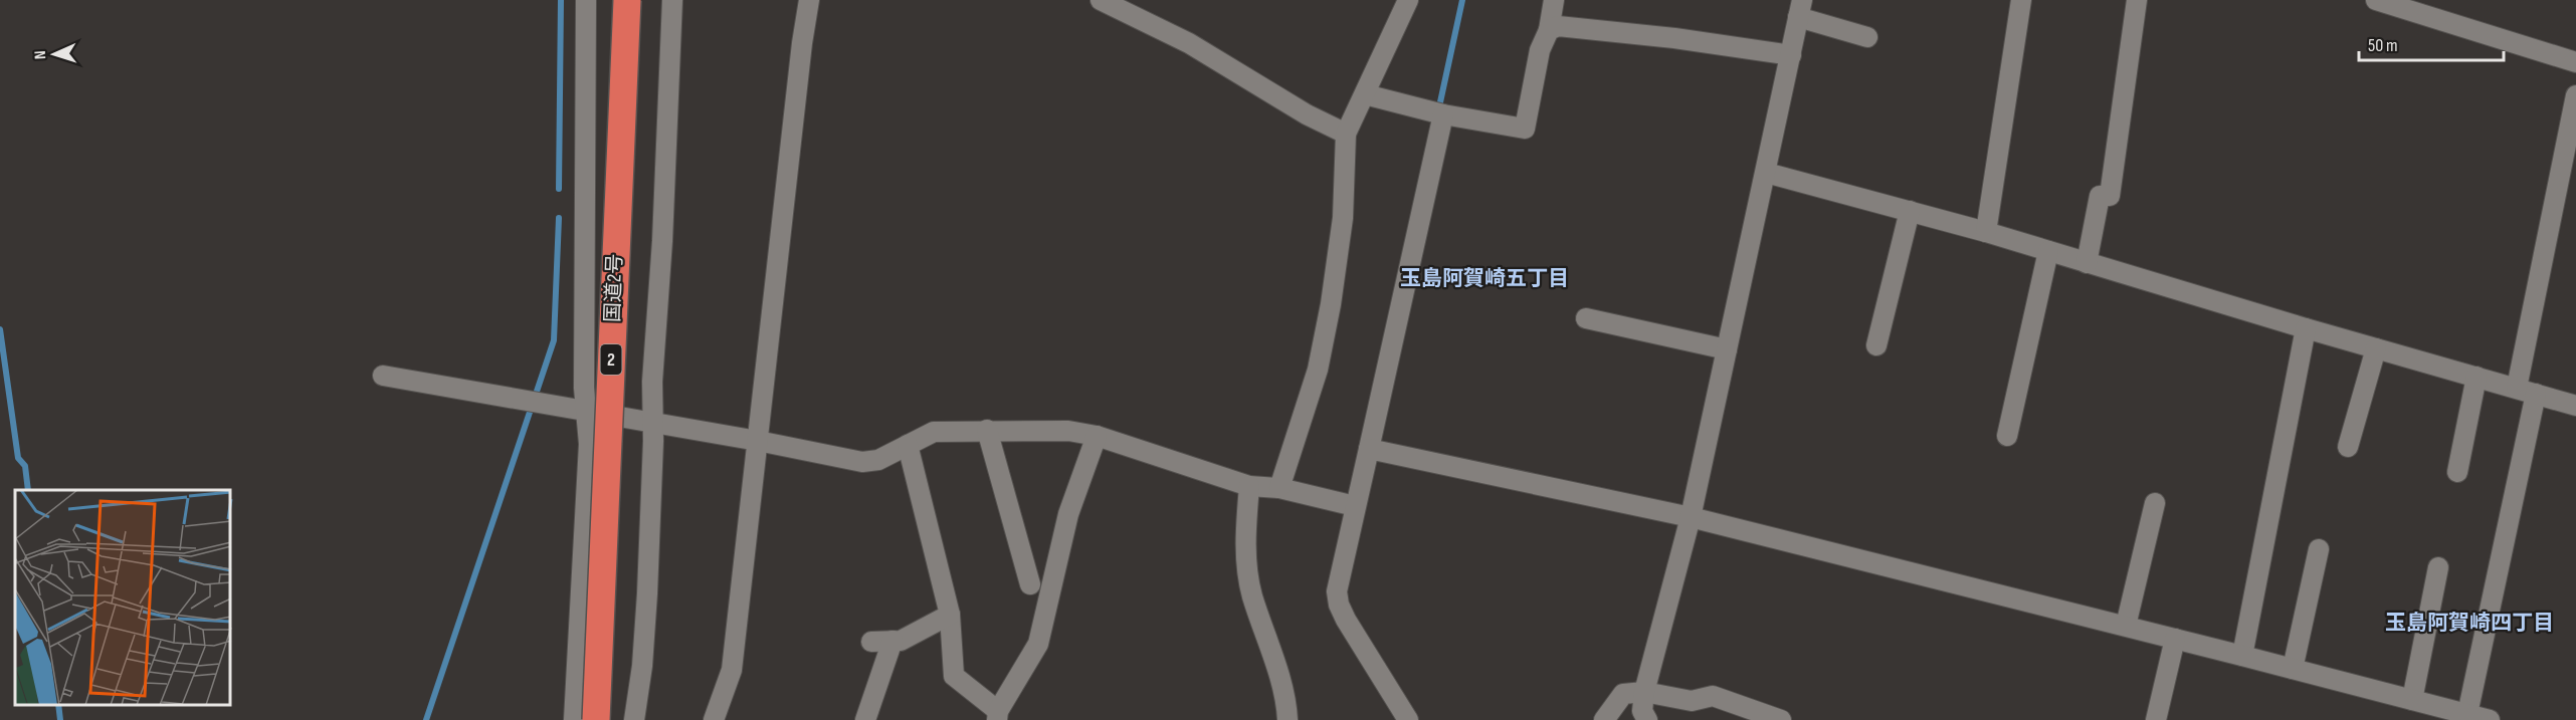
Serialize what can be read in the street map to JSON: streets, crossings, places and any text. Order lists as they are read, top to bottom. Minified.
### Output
{"streets":{"highway":["国道2号","2"]},"districts":["玉島阿賀崎五丁目","玉島阿賀崎四丁目"],"scale_bar":"50 m","north":"left"}
